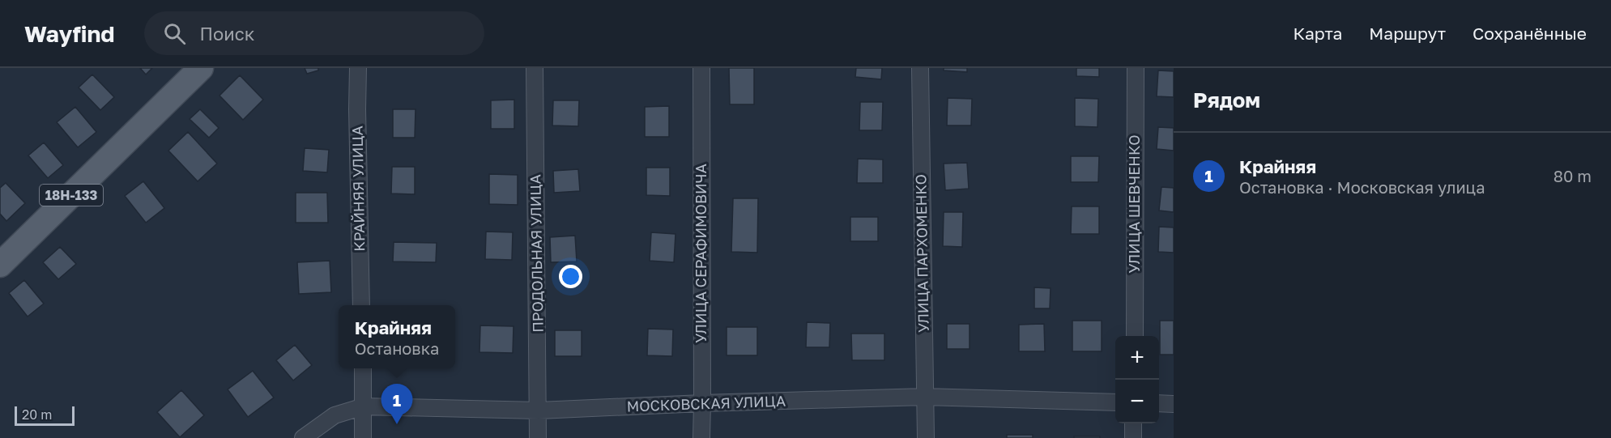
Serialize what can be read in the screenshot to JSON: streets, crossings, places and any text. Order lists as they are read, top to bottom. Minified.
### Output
{"streets":{"main road":["18Н-133"],"street":["КРАЙНЯЯ УЛИЦА","УЛИЦА ШЕВЧЕНКО","ПРОДОЛЬНАЯ УЛИЦА","УЛИЦА СЕРАФИМОВИЧА","УЛИЦА ПАРХОМЕНКО","МОСКОВСКАЯ УЛИЦА"]},"crossings":[["ПРОДОЛЬНАЯ УЛИЦА","МОСКОВСКАЯ УЛИЦА"],["УЛИЦА СЕРАФИМОВИЧА","МОСКОВСКАЯ УЛИЦА"],["УЛИЦА ПАРХОМЕНКО","МОСКОВСКАЯ УЛИЦА"]],"scale_bar":"20 m","page":{"header":"Wayfind","search":"Поиск","nav":["Карта","Маршрут","Сохранённые"],"heading":"Рядом","list":[{"mark":"1","name":"Крайняя","note":"Остановка · Московская улица","value":"80 m"}],"popup":["Крайняя","Остановка"],"map_buttons":["+","−"],"pins":"1","scale":"20 m"}}
